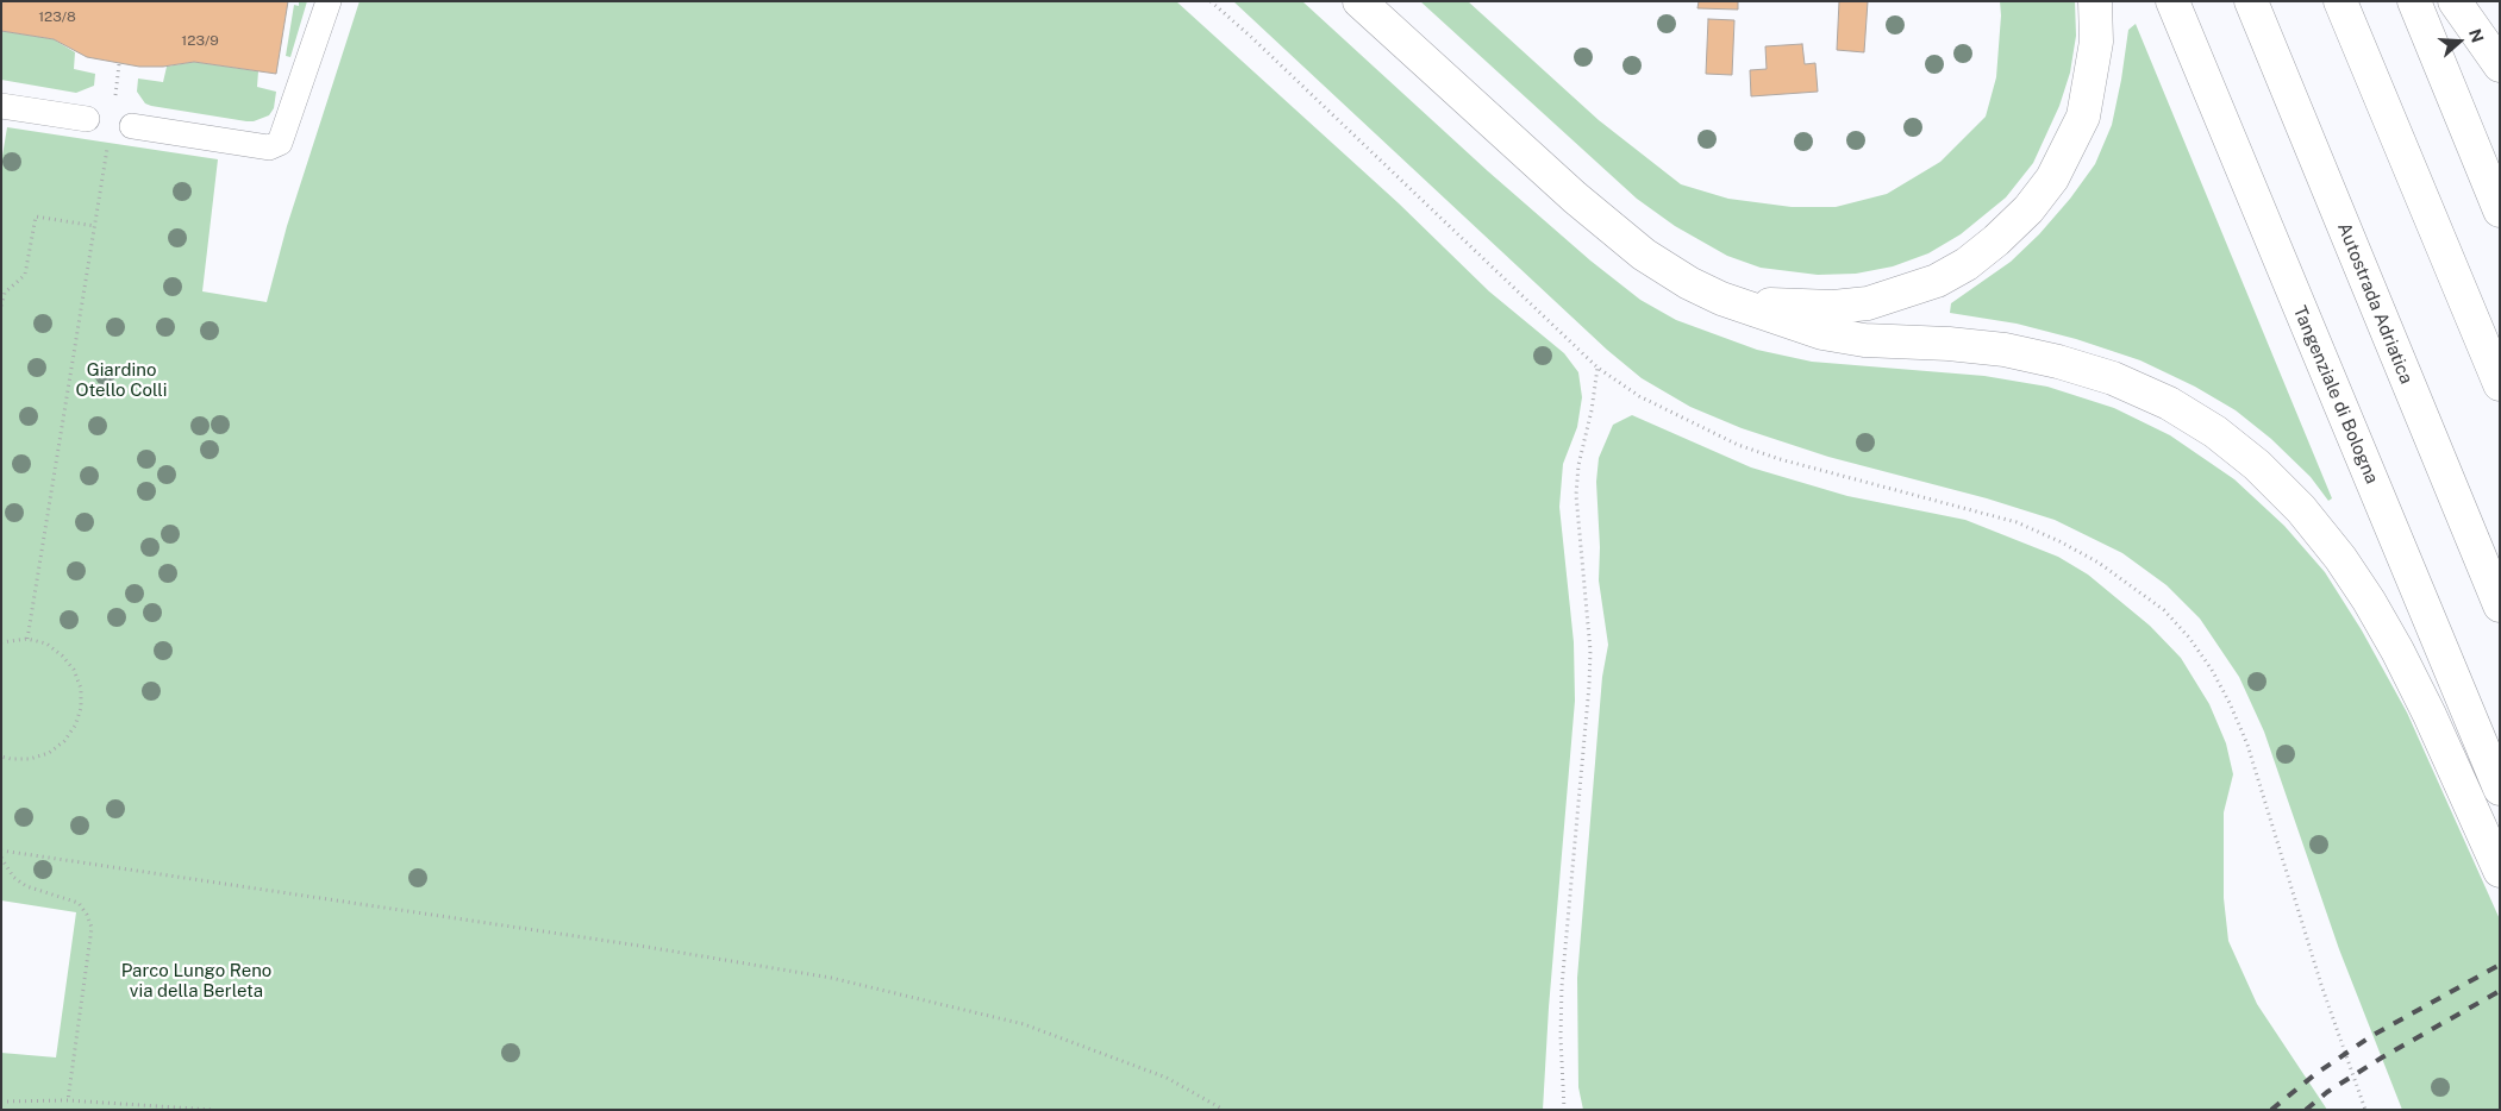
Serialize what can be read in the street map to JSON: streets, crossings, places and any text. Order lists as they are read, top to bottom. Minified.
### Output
{"streets":{"highway":["Autostrada Adriatica","Tangenziale di Bologna"]},"parks":["Giardino Otello Colli","Parco Lungo Reno via della Berleta"],"house_numbers":["123/8","123/9"],"north":"right"}
